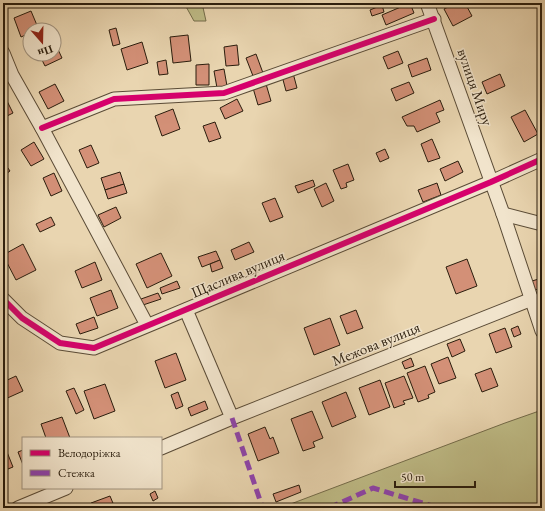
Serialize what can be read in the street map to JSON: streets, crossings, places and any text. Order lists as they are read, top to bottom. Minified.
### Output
{"streets":{"street":["вулиця Миру","Щаслива вулиця","Межова вулиця"]},"crossings":[["вулиця Миру","Щаслива вулиця"]],"legend":["Велодоріжка","Стежка"],"scale_bar":"50 m","north":"bottom"}
